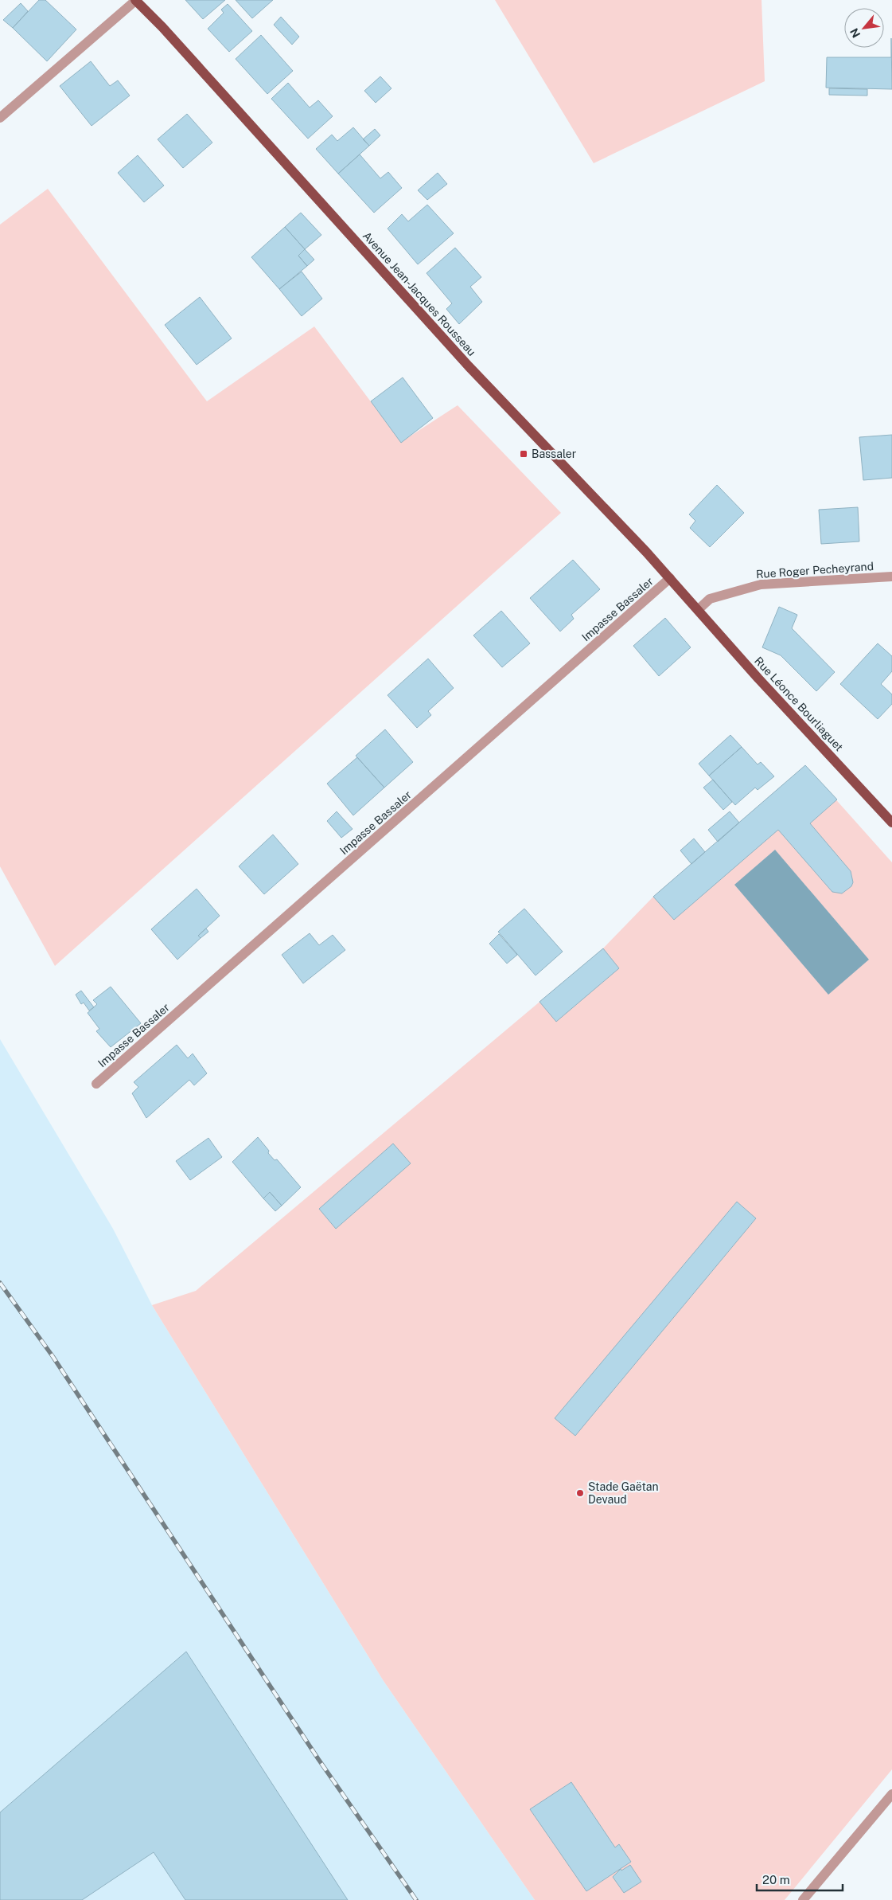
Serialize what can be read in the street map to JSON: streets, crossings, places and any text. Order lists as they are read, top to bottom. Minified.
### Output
{"streets":{"main road":["Avenue Jean-Jacques Rousseau","Rue Léonce Bourliaguet"],"street":["Rue Roger Pecheyrand","Impasse Bassaler"]},"crossings":[["Avenue Jean-Jacques Rousseau","Impasse Bassaler"],["Avenue Jean-Jacques Rousseau","Rue Léonce Bourliaguet"],["Rue Roger Pecheyrand","Rue Léonce Bourliaguet"]],"places":{"transit":["Bassaler"],"other":["Stade Gaëtan Devaud"]},"scale_bar":"20 m","north":"bottom left"}
